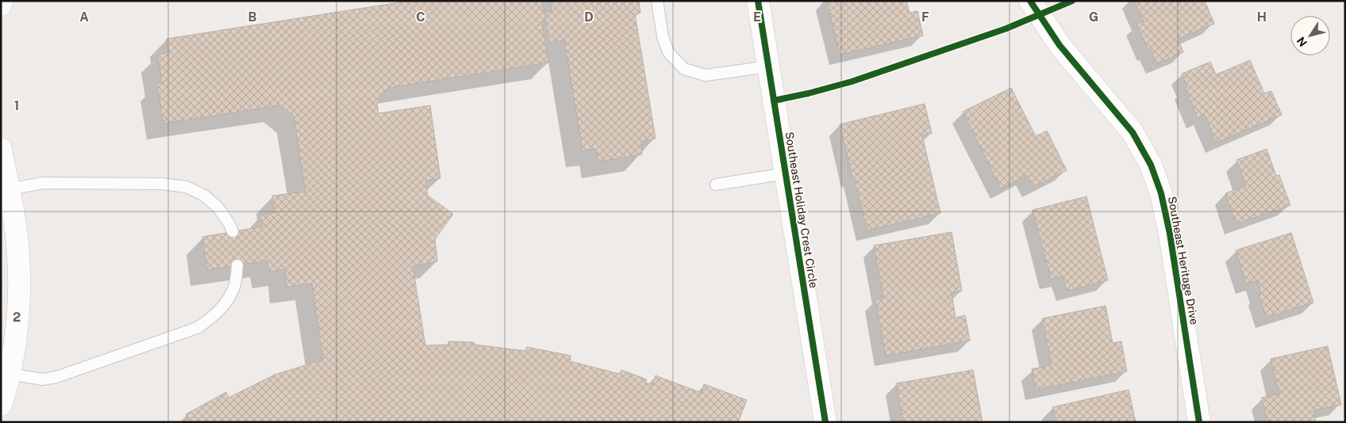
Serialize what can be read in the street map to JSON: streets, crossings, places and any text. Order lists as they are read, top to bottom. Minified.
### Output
{"streets":{"street":["Southeast Holiday Crest Circle","Southeast Heritage Drive"]},"north":"bottom left","grid":{"columns":["A","B","C","D","E","F","G","H"],"rows":["1","2"]}}
